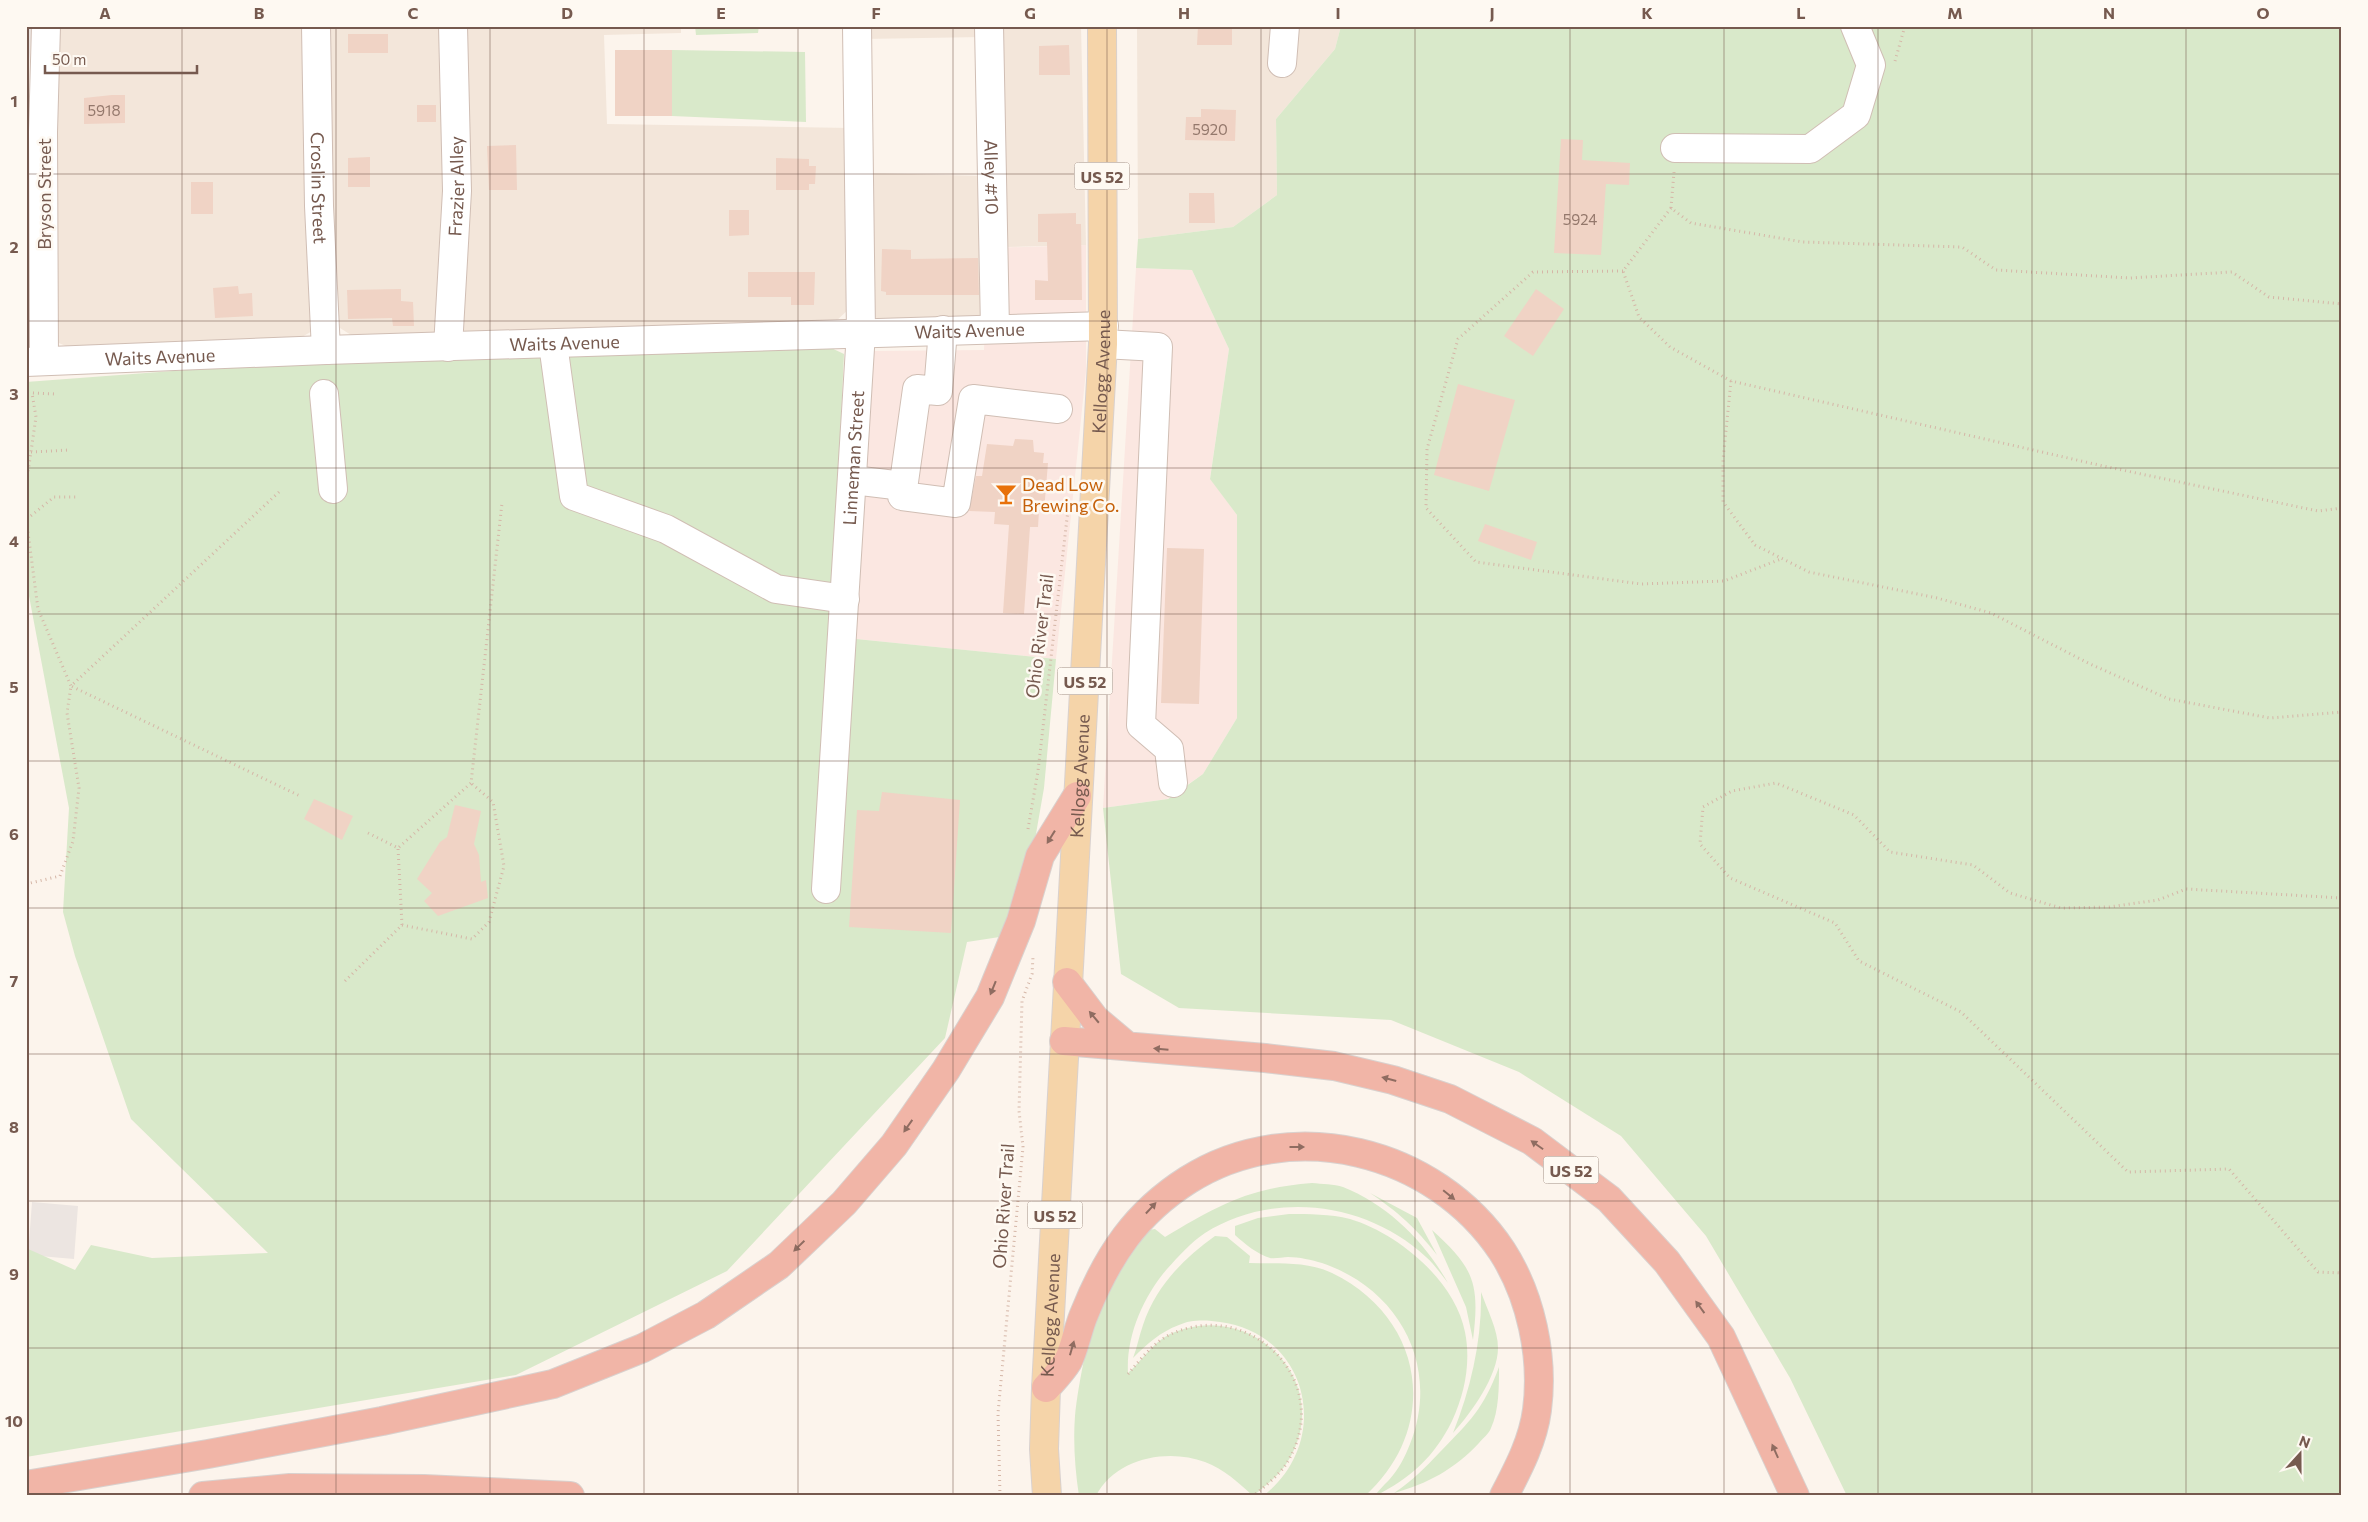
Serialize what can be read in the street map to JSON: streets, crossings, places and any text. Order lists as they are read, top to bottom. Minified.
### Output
{"streets":{"highway":["US 52"],"main road":["Kellogg Avenue"],"street":["Alley #10","Frazier Alley","Croslin Street","Bryson Street","Waits Avenue","Linneman Street"],"path":["Ohio River Trail"]},"crossings":[["US 52","Kellogg Avenue"],["Alley #10","Waits Avenue"],["Frazier Alley","Waits Avenue"],["Croslin Street","Waits Avenue"],["Bryson Street","Waits Avenue"],["Waits Avenue","Kellogg Avenue"],["Waits Avenue","Linneman Street"]],"places":{"bar":["Dead Low Brewing Co."]},"house_numbers":["5918","5920","5924"],"scale_bar":"50 m","north":"top","grid":{"columns":["A","B","C","D","E","F","G","H","I","J","K","L","M","N","O"],"rows":["1","2","3","4","5","6","7","8","9","10"]}}
